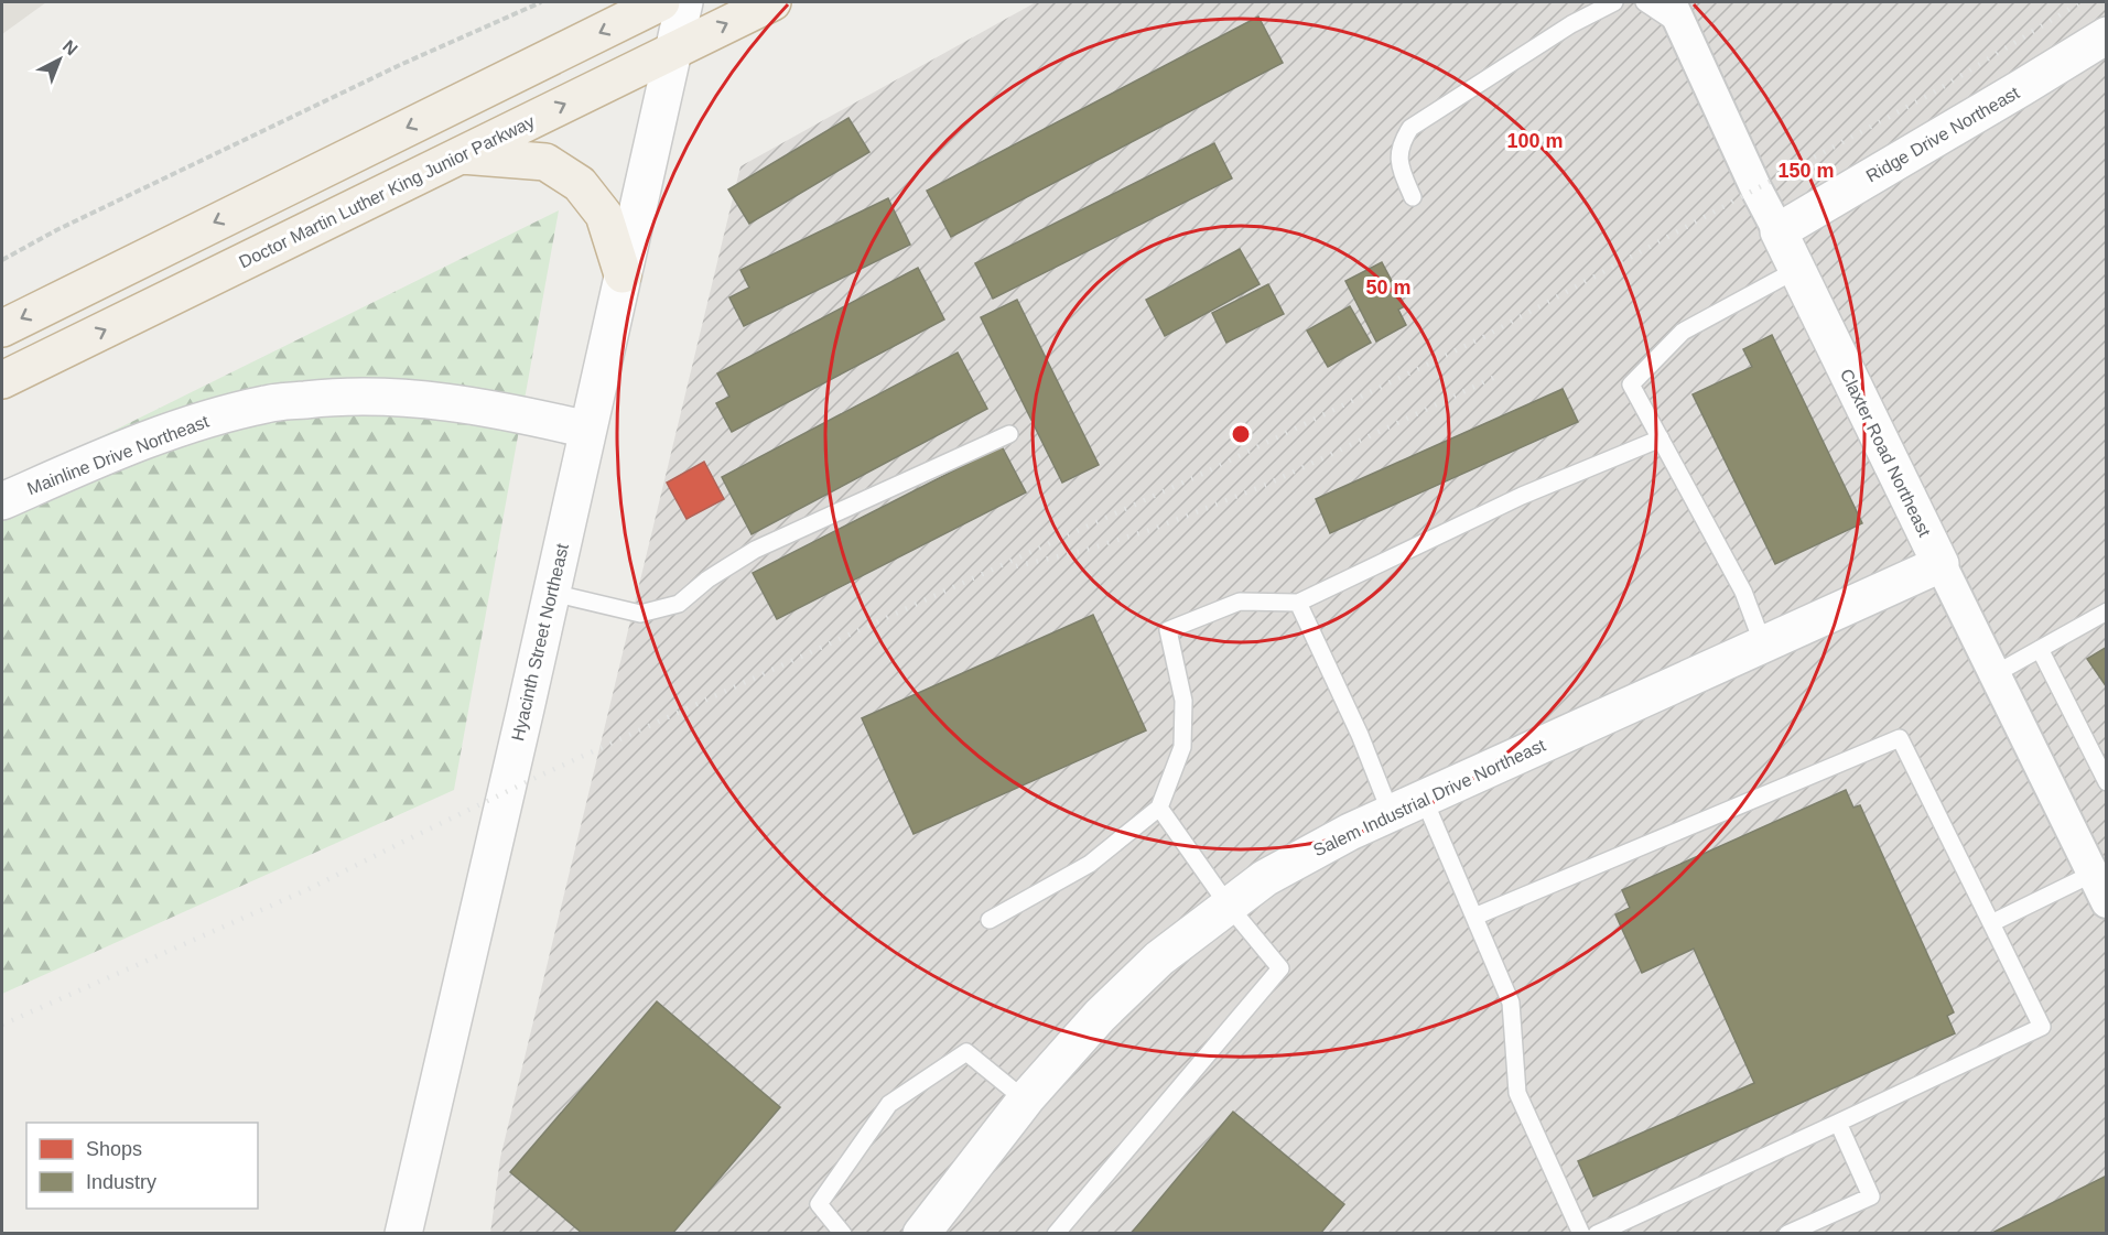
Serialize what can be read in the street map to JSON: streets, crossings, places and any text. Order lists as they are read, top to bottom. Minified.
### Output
{"streets":{"highway":["Doctor Martin Luther King Junior Parkway"],"street":["Ridge Drive Northeast","Claxter Road Northeast","Mainline Drive Northeast","Hyacinth Street Northeast","Salem Industrial Drive Northeast"]},"crossings":[["Ridge Drive Northeast","Claxter Road Northeast"],["Doctor Martin Luther King Junior Parkway","Hyacinth Street Northeast"],["Claxter Road Northeast","Salem Industrial Drive Northeast"],["Mainline Drive Northeast","Hyacinth Street Northeast"]],"legend":["Shops","Industry"],"north":"top right","rings":["100 m","150 m","50 m"]}
